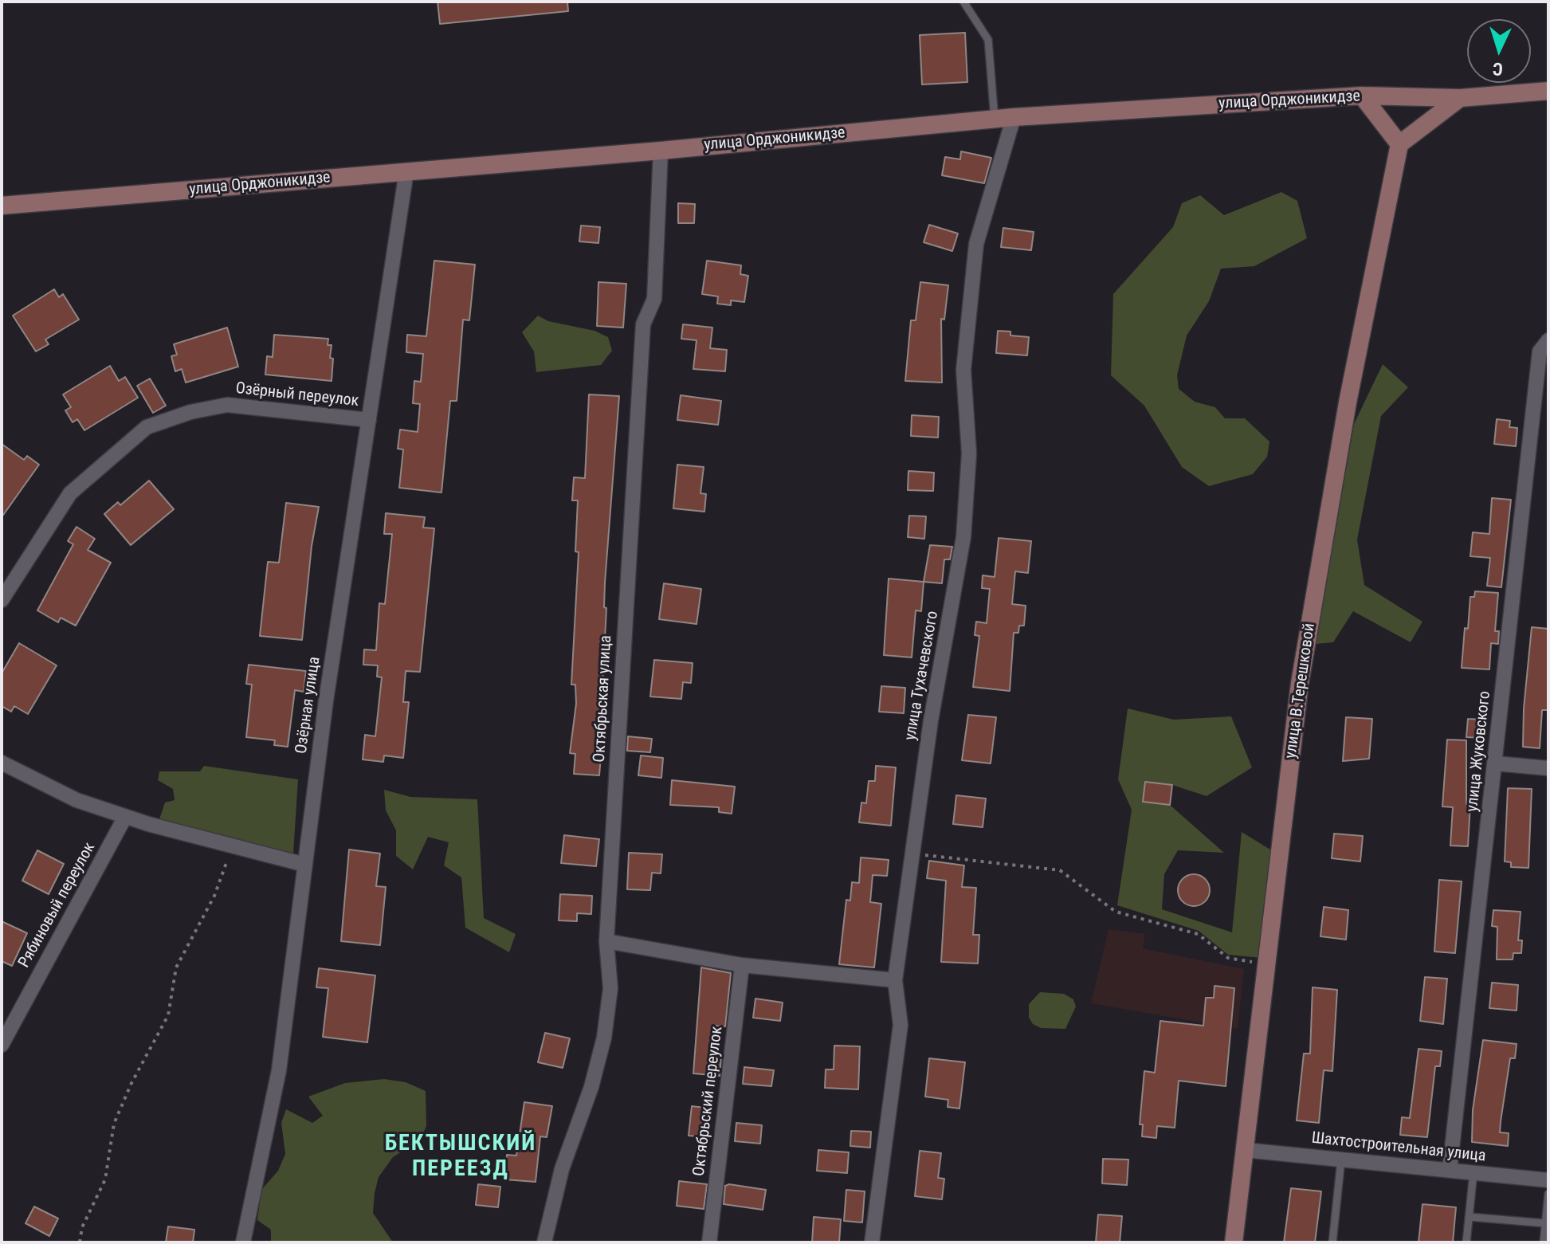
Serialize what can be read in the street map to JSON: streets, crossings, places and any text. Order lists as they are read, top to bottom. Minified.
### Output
{"streets":{"main road":["улица Орджоникидзе","улица В.Терешковой"],"street":["Озёрный переулок","улица Тухачевского","Октябрьская улица","Озёрная улица","улица Жуковского","Рябиновый переулок","Октябрьский переулок","Шахтостроительная улица"]},"crossings":[["улица Орджоникидзе","улица Тухачевского"],["улица Орджоникидзе","Октябрьская улица"],["улица Орджоникидзе","Озёрная улица"],["Озёрный переулок","Озёрная улица"],["улица В.Терешковой","Шахтостроительная улица"],["улица Жуковского","Шахтостроительная улица"]],"districts":["БЕКТЫШСКИЙ ПЕРЕЕЗД"],"north":"bottom"}
